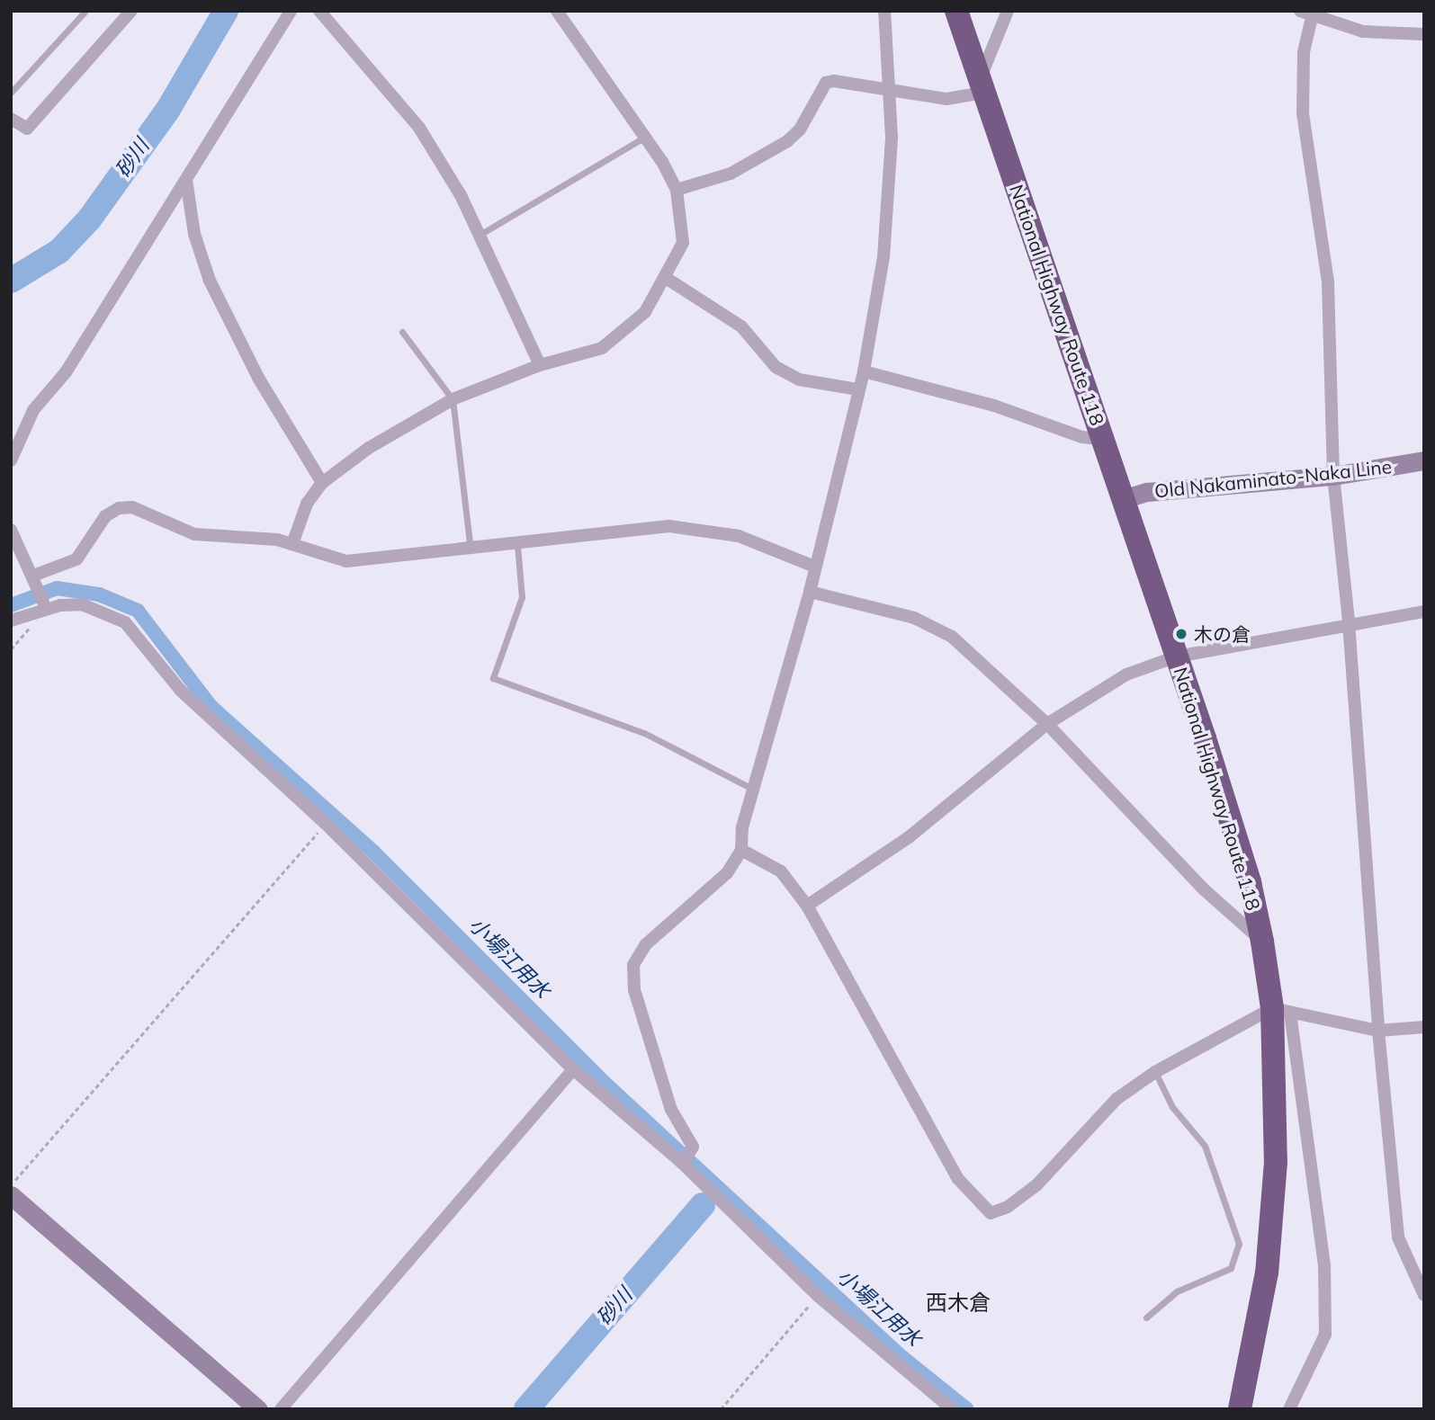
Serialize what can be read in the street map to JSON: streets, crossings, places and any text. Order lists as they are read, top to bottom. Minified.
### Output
{"streets":{"highway":["National Highway Route 118"],"street":["Old Nakaminato-Naka Line"]},"crossings":[["National Highway Route 118","Old Nakaminato-Naka Line"]],"districts":["西木倉"],"water":["砂川","小場江用水"],"places":["木の倉"]}
